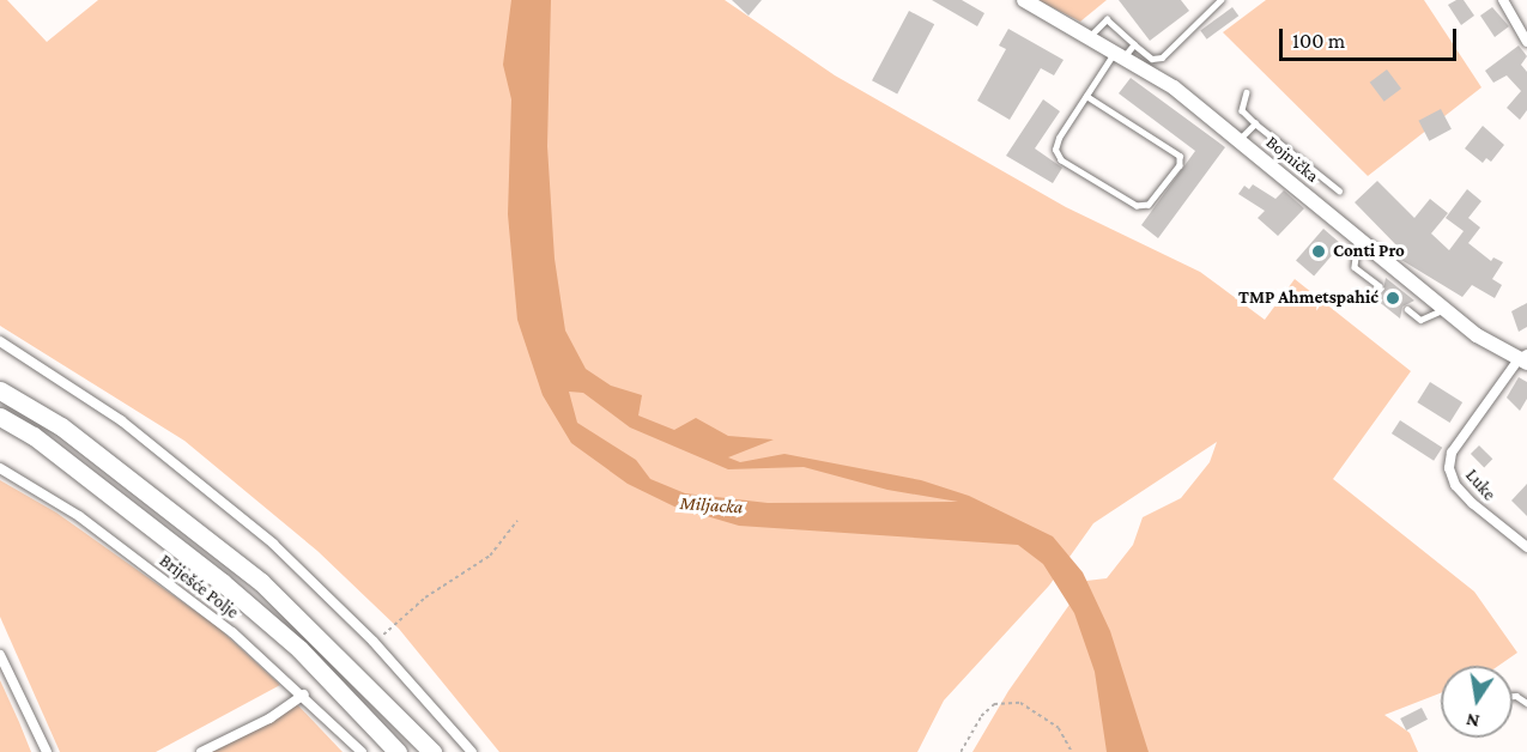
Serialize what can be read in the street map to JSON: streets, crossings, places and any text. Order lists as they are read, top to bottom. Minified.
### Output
{"streets":{"main road":["Bojnička"],"street":["Luke","Briješće Polje"]},"crossings":[["Bojnička","Luke"]],"water":["Miljacka"],"places":["Conti Pro","TMP Ahmetspahić"],"scale_bar":"100 m","north":"bottom"}
